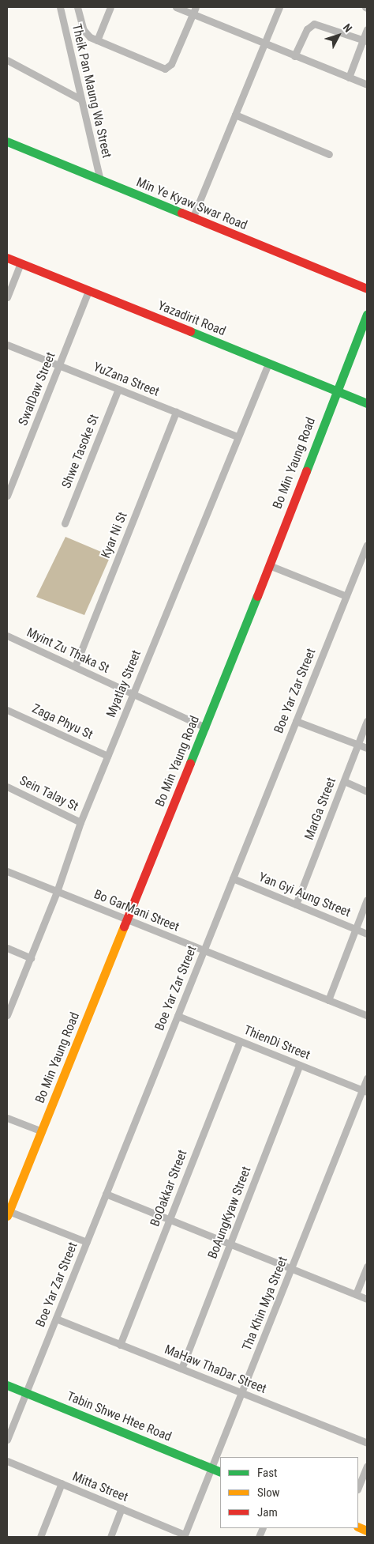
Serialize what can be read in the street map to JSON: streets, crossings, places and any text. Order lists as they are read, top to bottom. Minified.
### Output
{"streets":{"street":["Theik Pan Maung Wa Street","Min Ye Kyaw Swar Road","Yazadirit Road","YuZana Street","SwalDaw Street","Shwe Tasoke St","Bo Min Yaung Road","Kyar Ni St","Myint Zu Thaka St","Myatlay Street","Boe Yar Zar Street","Zaga Phyu St","Sein Talay St","MarGa Street","Yan Gyi Aung Street","Bo GarMani Street","ThienDi Street","BoOakkar Street","BoAungKyaw Street","Tha Khin Mya Street","MaHaw ThaDar Street","Tabin Shwe Htee Road","Mitta Street"]},"crossings":[["Theik Pan Maung Wa Street","Min Ye Kyaw Swar Road"],["Yazadirit Road","SwalDaw Street"],["Yazadirit Road","Bo Min Yaung Road"],["Yazadirit Road","Myatlay Street"],["YuZana Street","SwalDaw Street"],["YuZana Street","Shwe Tasoke St"],["YuZana Street","Kyar Ni St"],["YuZana Street","Myatlay Street"],["Bo Min Yaung Road","Myint Zu Thaka St"],["Bo Min Yaung Road","Bo GarMani Street"],["Kyar Ni St","Myint Zu Thaka St"],["Myint Zu Thaka St","Myatlay Street"],["Myatlay Street","Zaga Phyu St"],["Myatlay Street","Sein Talay St"],["Myatlay Street","Bo GarMani Street"],["Boe Yar Zar Street","Yan Gyi Aung Street"],["Boe Yar Zar Street","Bo GarMani Street"],["Boe Yar Zar Street","ThienDi Street"],["Boe Yar Zar Street","MaHaw ThaDar Street"],["Boe Yar Zar Street","Tabin Shwe Htee Road"],["MarGa Street","Yan Gyi Aung Street"],["ThienDi Street","BoOakkar Street"],["ThienDi Street","BoAungKyaw Street"],["ThienDi Street","Tha Khin Mya Street"],["BoOakkar Street","MaHaw ThaDar Street"],["BoAungKyaw Street","MaHaw ThaDar Street"],["Tha Khin Mya Street","MaHaw ThaDar Street"],["Tha Khin Mya Street","Tabin Shwe Htee Road"],["Tha Khin Mya Street","Mitta Street"]],"legend":["Fast","Slow","Jam"],"north":"top right"}
